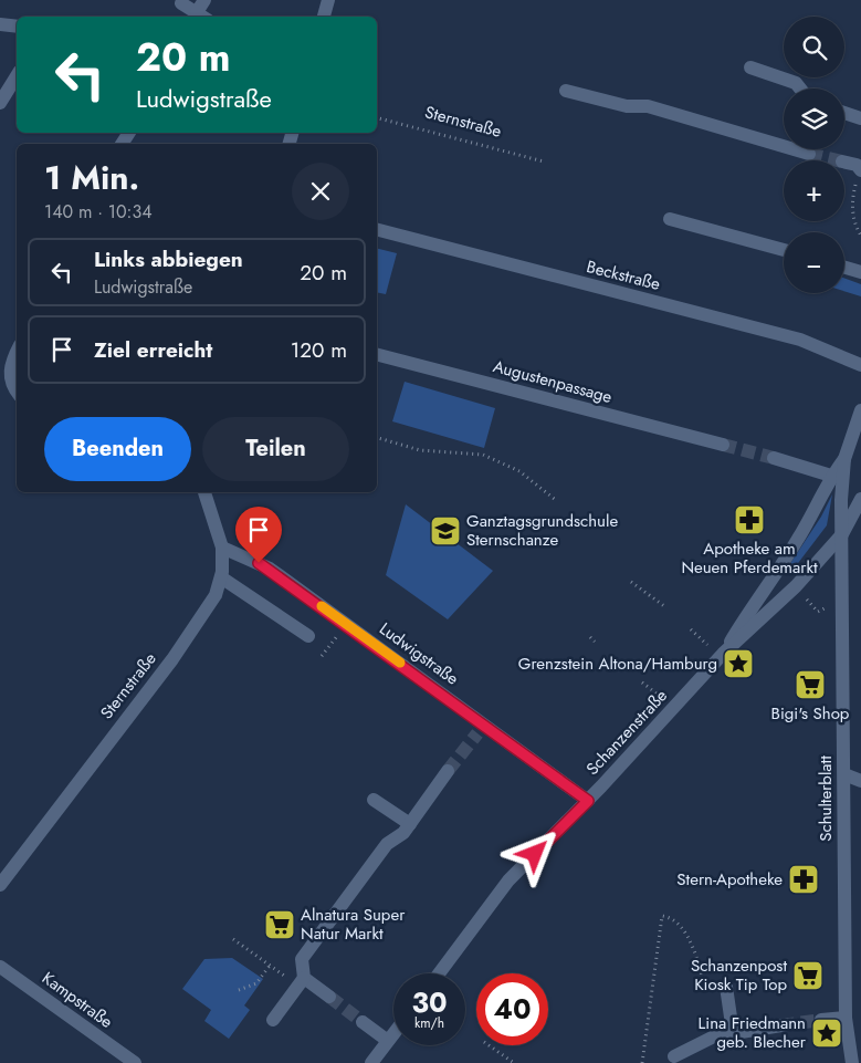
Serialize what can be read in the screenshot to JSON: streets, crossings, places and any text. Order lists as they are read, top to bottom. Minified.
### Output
{"streets":{"street":["Sternstraße","Beckstraße","Augustenpassage","Ludwigstraße","Schanzenstraße","Schulterblatt","Kampstraße"]},"crossings":[["Sternstraße","Ludwigstraße"],["Ludwigstraße","Schanzenstraße"],["Schanzenstraße","Schulterblatt"]],"places":{"pharmacy":["Apotheke am Neuen Pferdemarkt","Stern-Apotheke"],"school or university":["Ganztagsgrundschule Sternschanze"],"place":["Grenzstein Altona/Hamburg","Lina Friedmann geb. Blecher"],"supermarket":["Bigi's Shop","Alnatura Super Natur Markt","Schanzenpost Kiosk Tip Top"]},"page":{"map_buttons":["+","−"],"turn":["20 m","Ludwigstraße"],"heading":["1 Min.","140 m · 10:34"],"list":[{"name":"Links abbiegen","note":"Ludwigstraße","value":"20 m"},{"name":"Ziel erreicht","value":"120 m"}],"buttons":["Beenden","Teilen"],"speed":"30 km/h","limit":"40"}}
